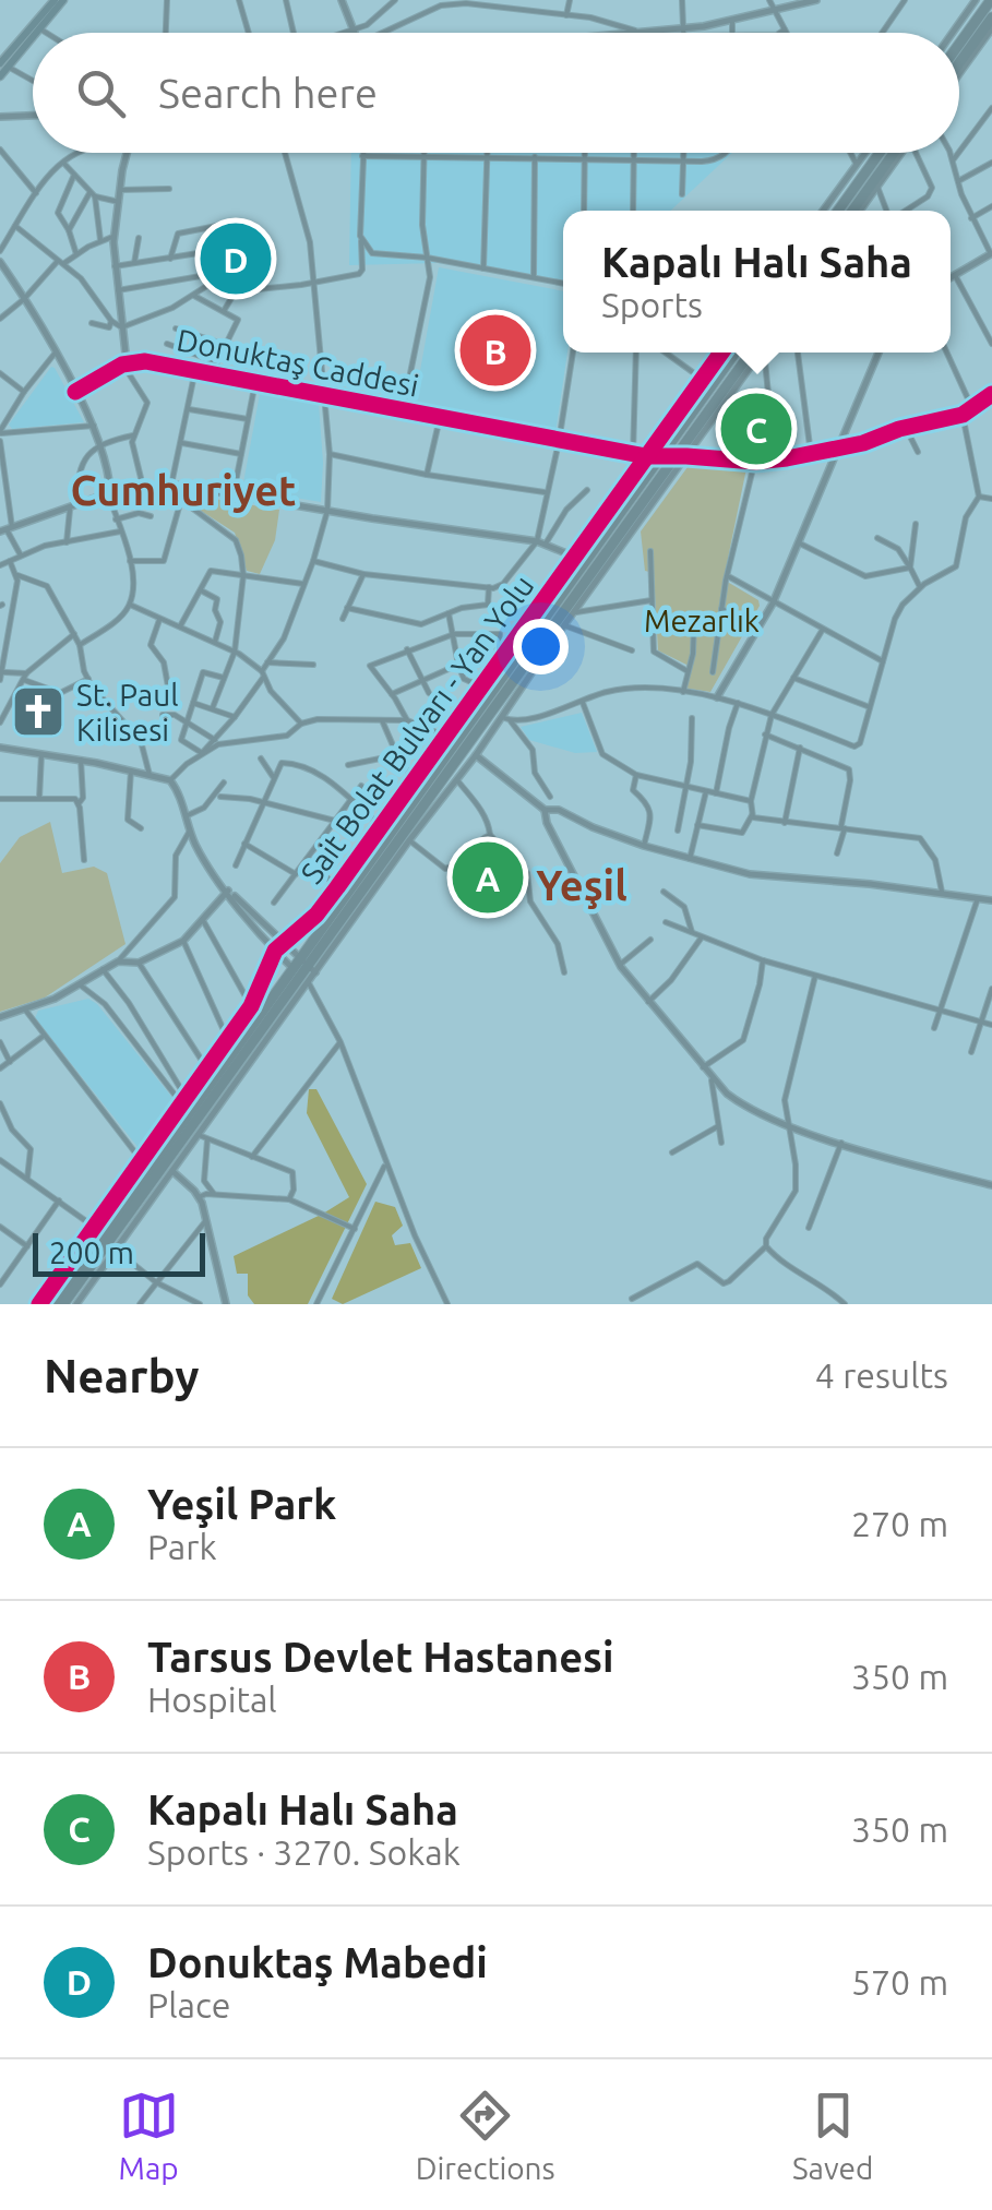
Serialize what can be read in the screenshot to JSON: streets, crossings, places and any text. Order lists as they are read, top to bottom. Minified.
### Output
{"streets":{"street":["Donuktaş Caddesi","Sait Bolat Bulvarı - Yan Yolu"]},"crossings":[["Donuktaş Caddesi","Sait Bolat Bulvarı - Yan Yolu"]],"districts":["Cumhuriyet","Yeşil"],"parks":["Mezarlık"],"places":{"church":["St. Paul Kilisesi"]},"scale_bar":"200 m","page":{"search":"Search here","popup":["Kapalı Halı Saha","Sports"],"pins":["D","B","C","A"],"scale":"200 m","heading":["Nearby","4 results"],"list":[{"mark":"A","name":"Yeşil Park","note":"Park","value":"270 m"},{"mark":"B","name":"Tarsus Devlet Hastanesi","note":"Hospital","value":"350 m"},{"mark":"C","name":"Kapalı Halı Saha","note":"Sports · 3270. Sokak","value":"350 m"},{"mark":"D","name":"Donuktaş Mabedi","note":"Place","value":"570 m"}],"nav":["Map","Directions","Saved"]}}
